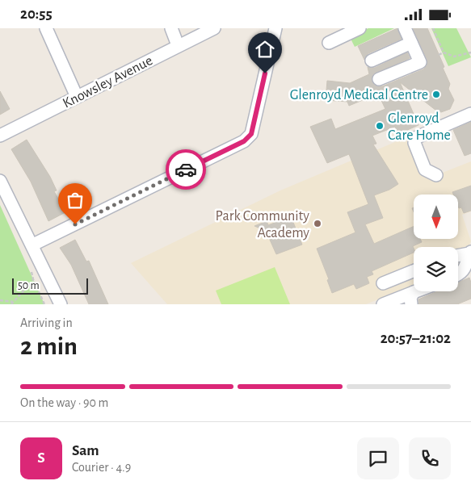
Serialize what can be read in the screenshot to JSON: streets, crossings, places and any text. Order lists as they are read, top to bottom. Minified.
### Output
{"streets":{"street":["Knowsley Avenue"]},"places":["Glenroyd Medical Centre","Glenroyd Care Home","Park Community Academy"],"scale_bar":"50 m","north":"bottom","page":{"status":"20:55","scale":"50 m","heading":["2 min","Arriving in","20:57–21:02"],"panel":["Sam","Courier · 4.9"],"bar":"On the way · 90 m","round":"S"}}
